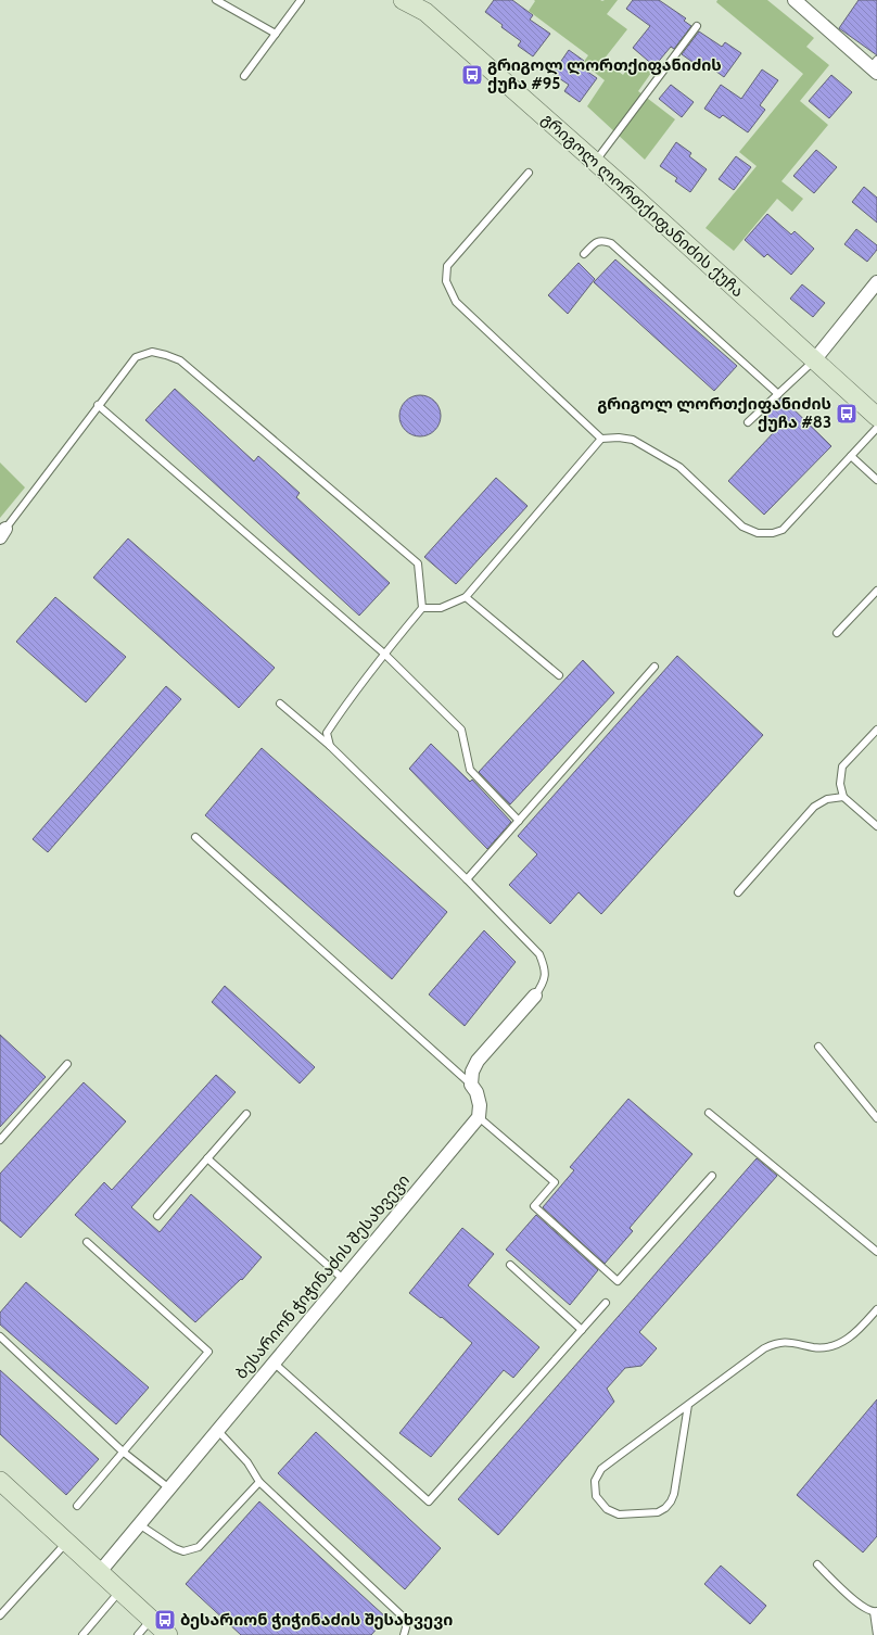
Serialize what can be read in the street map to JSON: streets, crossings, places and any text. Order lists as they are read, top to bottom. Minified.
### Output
{"streets":{"street":["გრიგოლ ლორთქიფანიძის ქუჩა","ბესარიონ ჭიჭინაძის შესახვევი"]},"places":{"bus stop":["გრიგოლ ლორთქიფანიძის ქუჩა #95","გრიგოლ ლორთქიფანიძის ქუჩა #83","ბესარიონ ჭიჭინაძის შესახვევი"]}}
